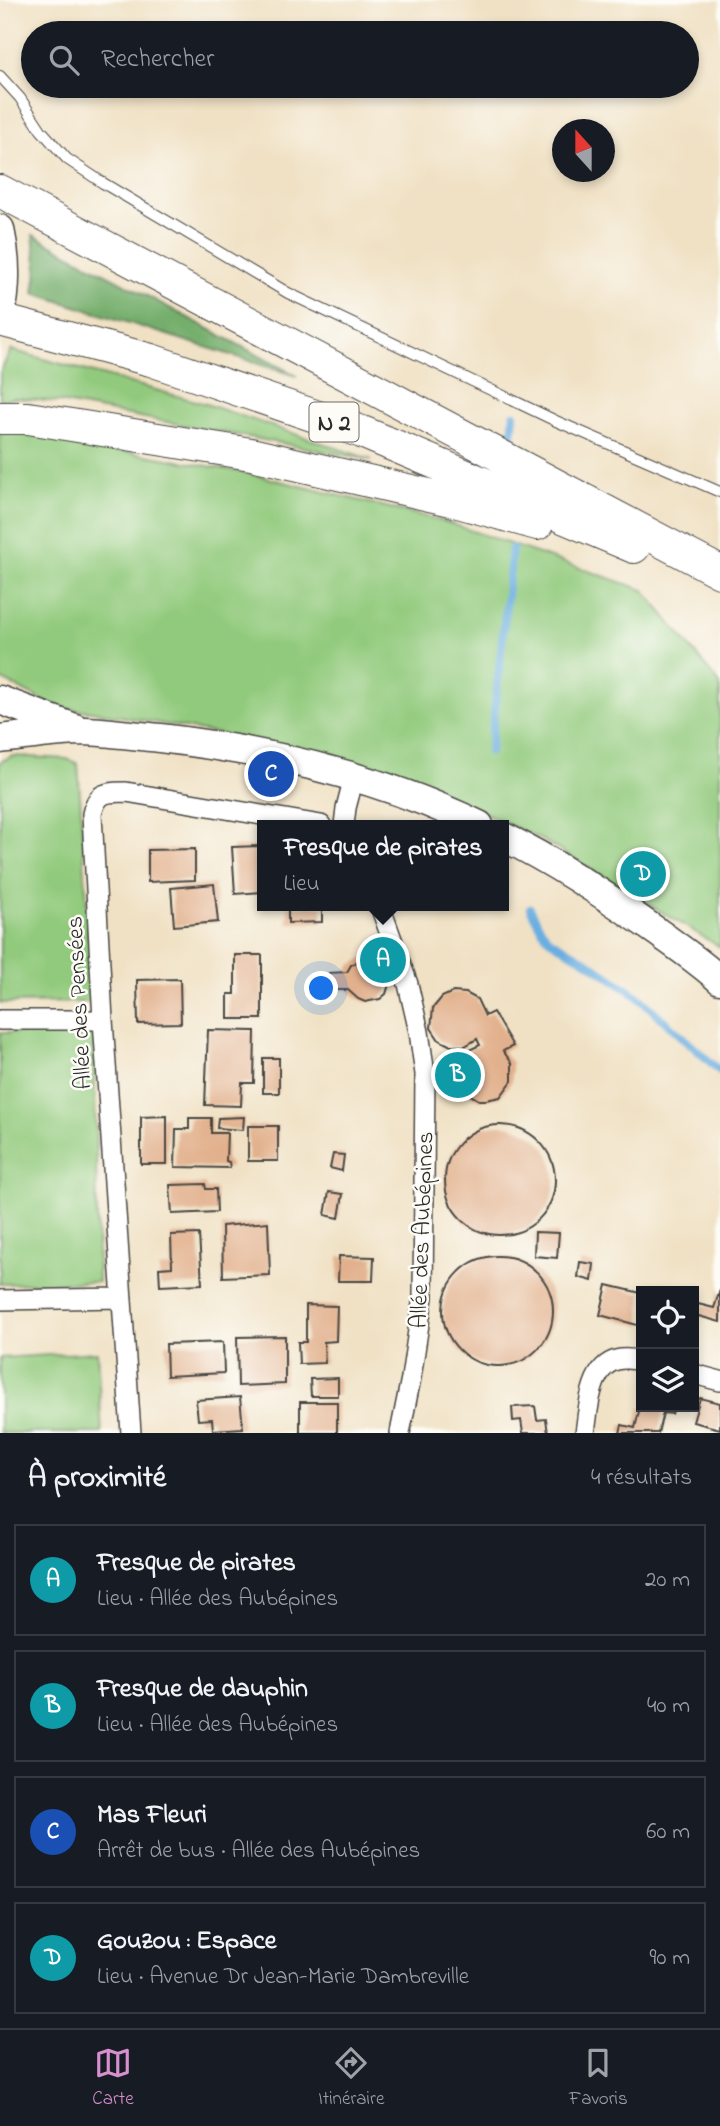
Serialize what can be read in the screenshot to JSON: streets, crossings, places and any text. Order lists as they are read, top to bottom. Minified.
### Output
{"streets":{"main road":["N 2"],"street":["Allée des Pensées","Allée des Aubépines"]},"north":"top","page":{"search":"Rechercher","pins":["C","D","A","B"],"popup":["Fresque de pirates","Lieu"],"heading":["À proximité","4 résultats"],"list":[{"mark":"A","name":"Fresque de pirates","note":"Lieu · Allée des Aubépines","value":"20 m"},{"mark":"B","name":"Fresque de dauphin","note":"Lieu · Allée des Aubépines","value":"40 m"},{"mark":"C","name":"Mas Fleuri","note":"Arrêt de bus · Allée des Aubépines","value":"60 m"},{"mark":"D","name":"Gouzou : Espace","note":"Lieu · Avenue Dr Jean-Marie Dambreville","value":"90 m"}],"nav":["Carte","Itinéraire","Favoris"]}}
